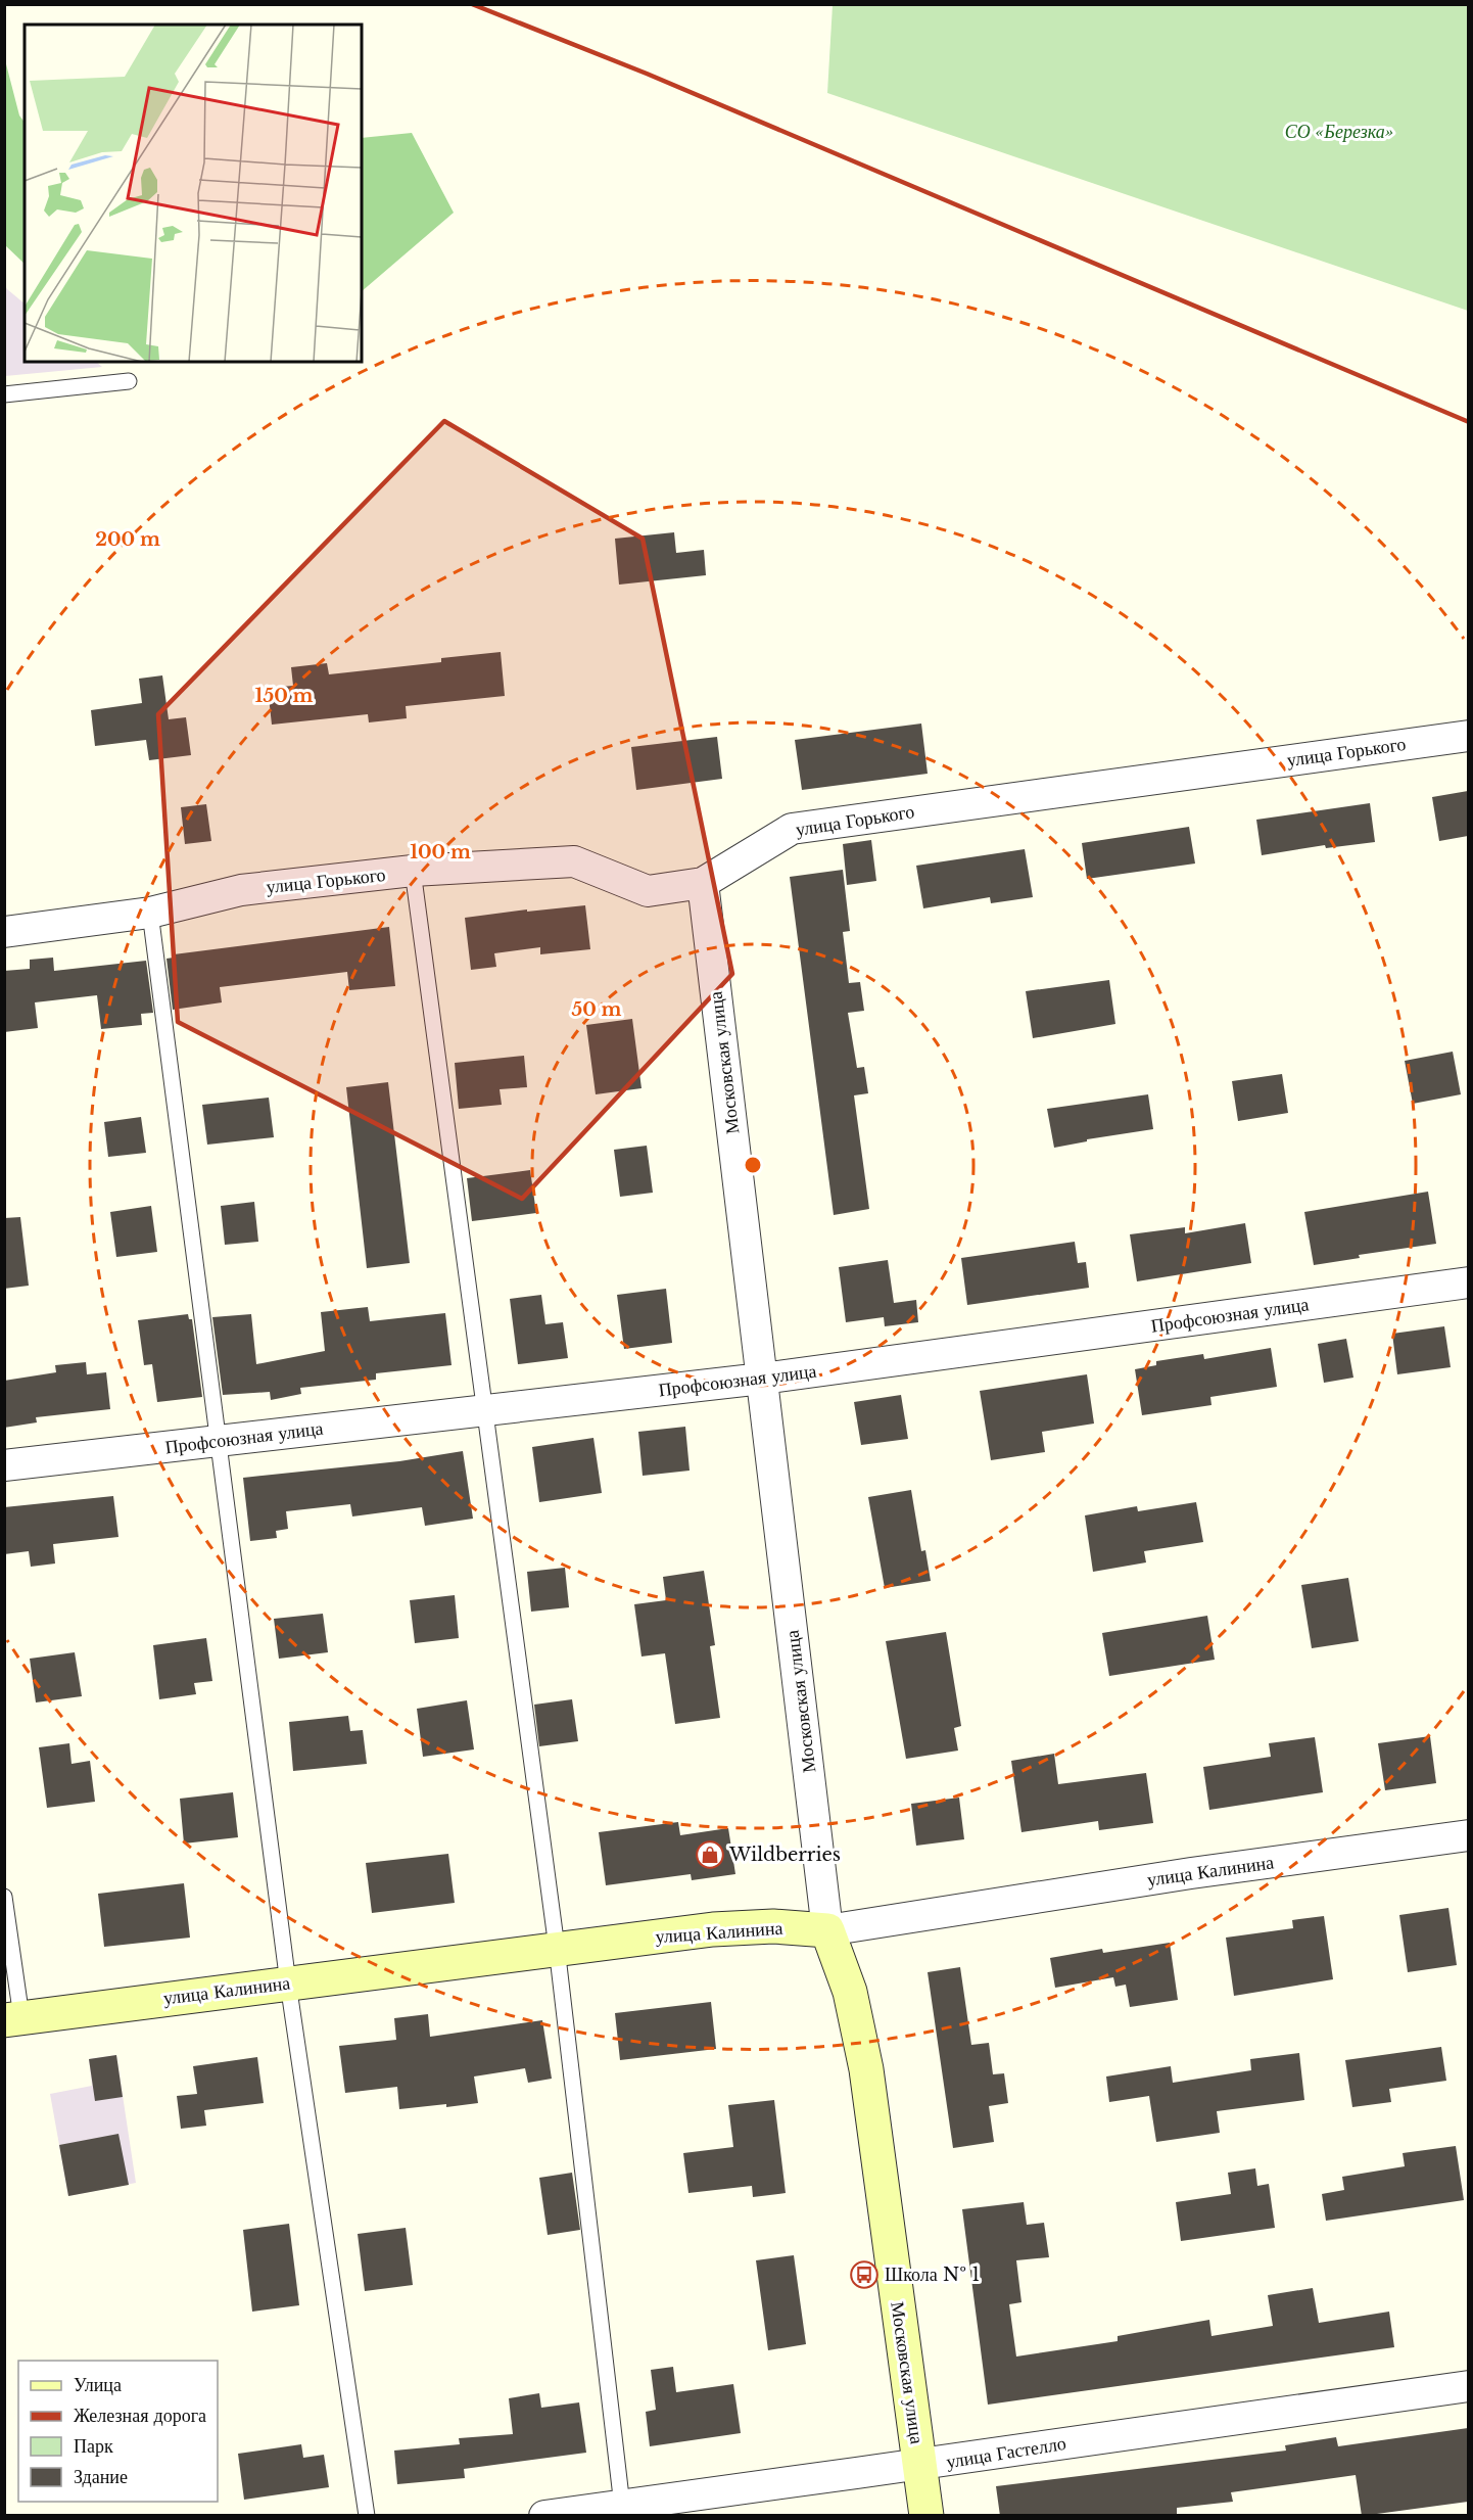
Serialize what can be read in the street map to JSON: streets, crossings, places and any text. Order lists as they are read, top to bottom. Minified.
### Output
{"streets":{"main road":["Московская улица","улица Калинина"],"street":["улица Горького","Профсоюзная улица","улица Гастелло"]},"crossings":[["улица Горького","Московская улица"],["Московская улица","Профсоюзная улица"],["Московская улица","улица Калинина"],["Московская улица","улица Гастелло"]],"parks":["СО «Березка»"],"places":{"shop":["Wildberries"],"bus stop":["Школа № 1"]},"legend":["Улица","Железная дорога","Парк","Здание"],"rings":["200 m","150 m","100 m","50 m"]}
